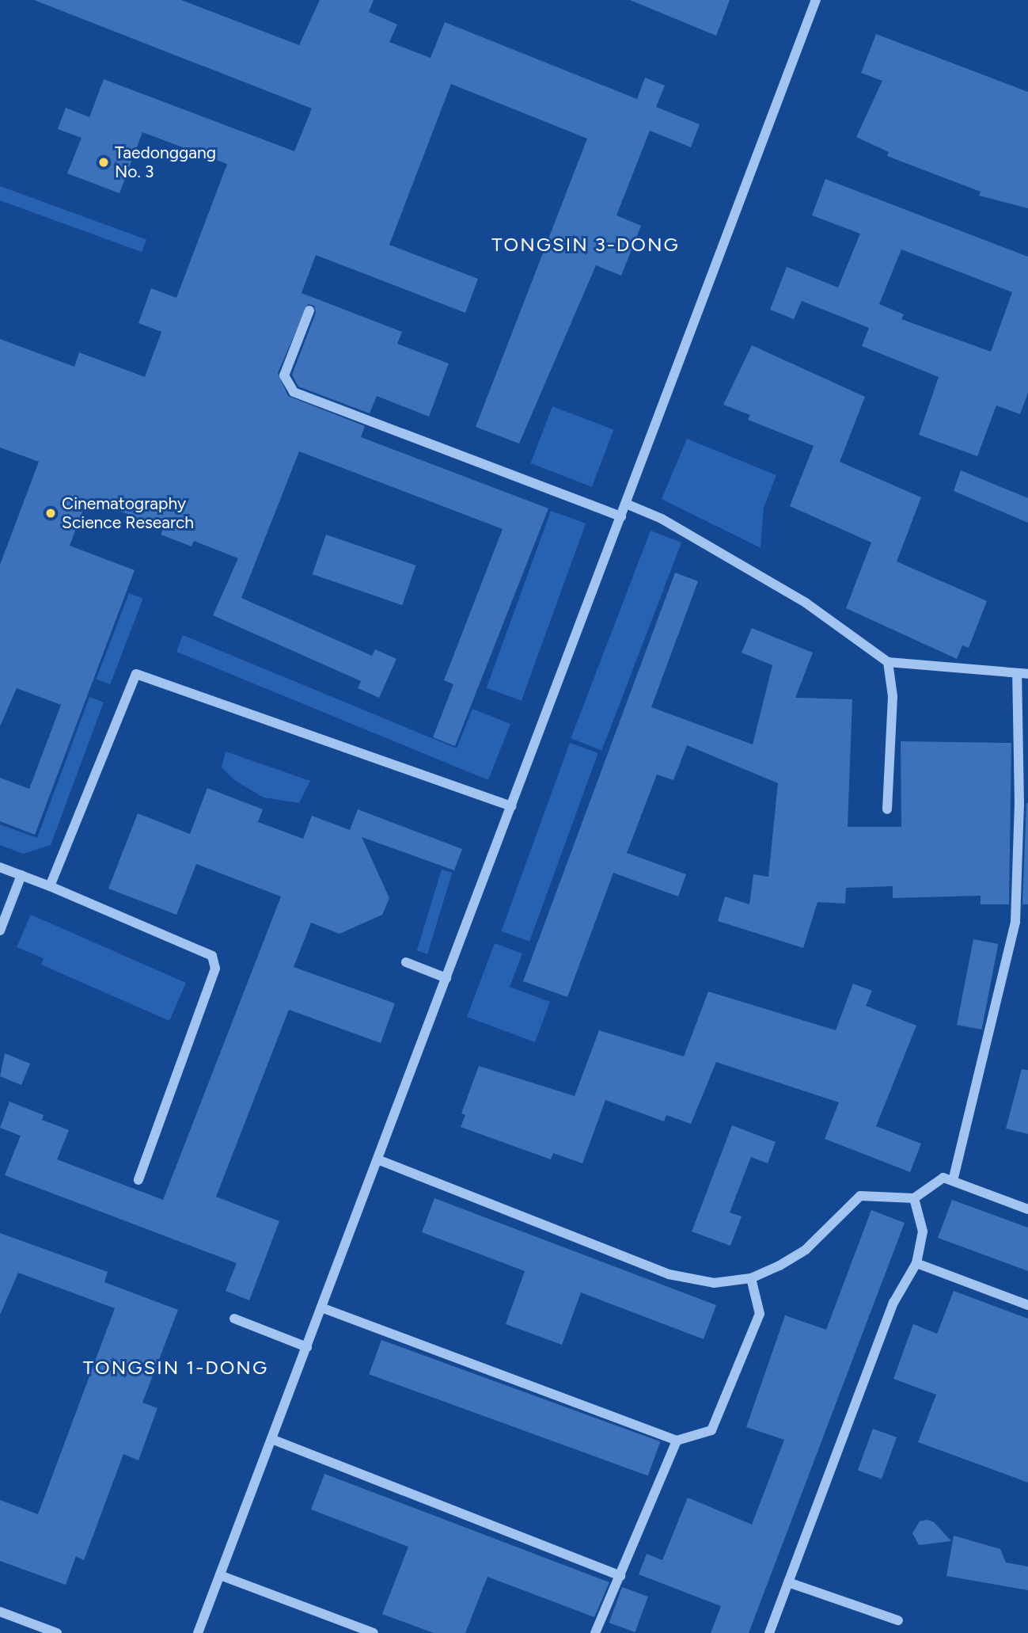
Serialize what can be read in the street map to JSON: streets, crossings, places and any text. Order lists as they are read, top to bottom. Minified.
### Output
{"districts":["TONGSIN 3-DONG","TONGSIN 1-DONG"],"places":["Taedonggang No. 3","Cinematography Science Research"]}
